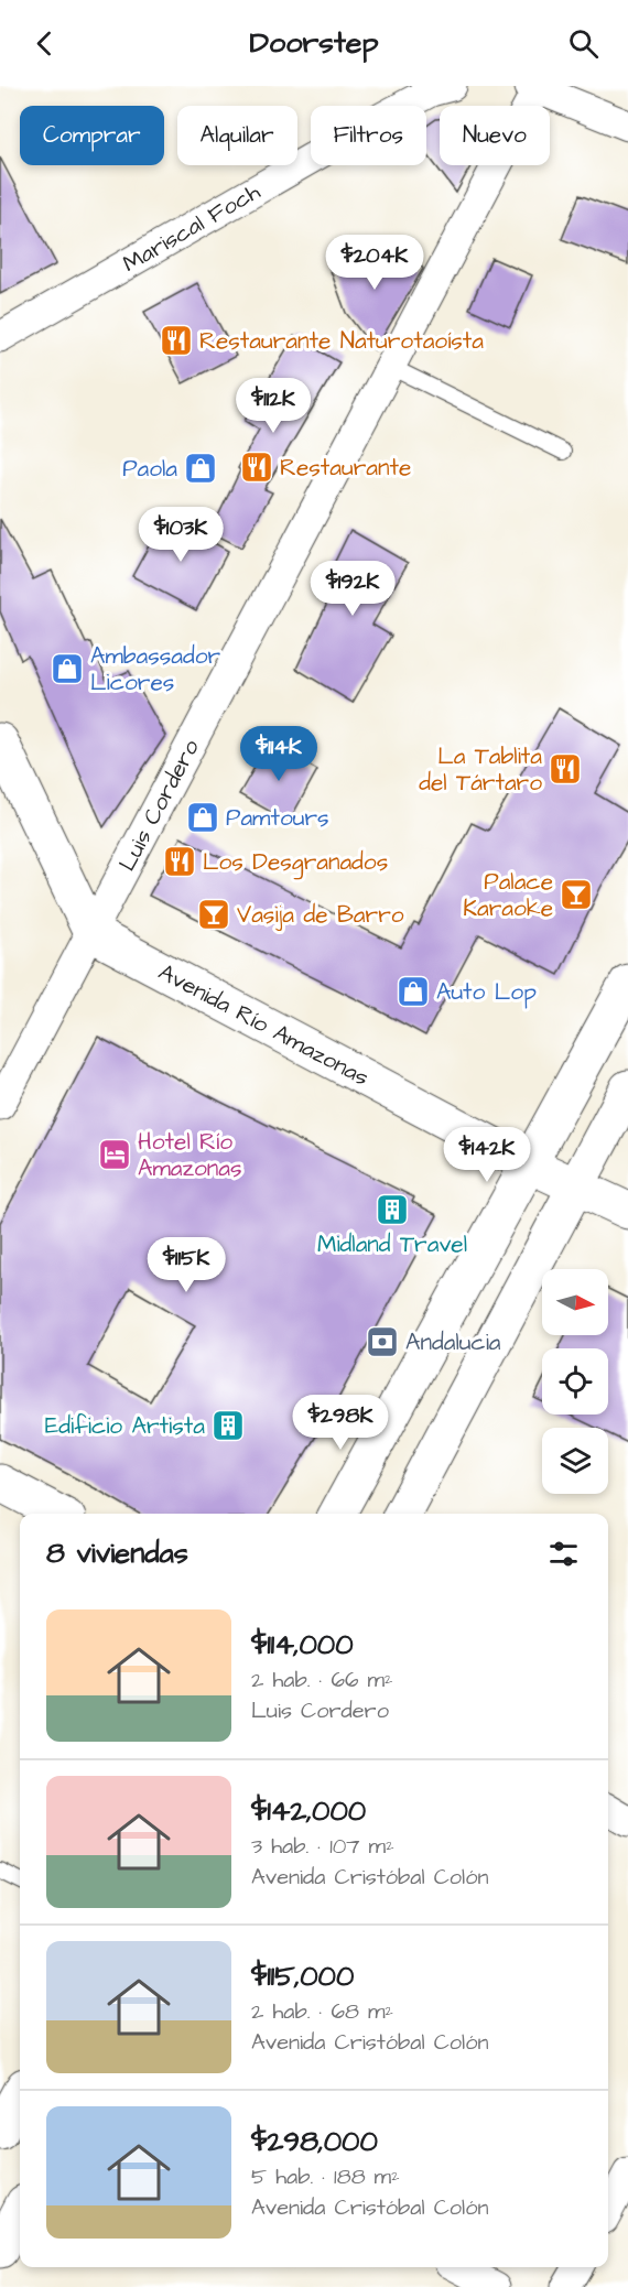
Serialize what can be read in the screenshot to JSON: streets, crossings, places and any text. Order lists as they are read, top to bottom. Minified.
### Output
{"streets":{"street":["Mariscal Foch","Luis Cordero","Avenida Río Amazonas"]},"crossings":[["Luis Cordero","Avenida Río Amazonas"]],"places":{"restaurant":["Restaurante Naturotaoísta","Restaurante","La Tablita del Tártaro","Los Desgranados"],"shop":["Paola","Ambassador Licores","Pamtours","Auto Lop"],"bar":["Palace Karaoke","Vasija de Barro"],"hotel":["Hotel Río Amazonas"],"building":["Midland Travel","Edificio Artista"],"bank":["Andalucia"]},"north":"right","page":{"header":"Doorstep","chip":["Comprar","Alquilar","Filtros","Nuevo"],"price":["$204K","$112K","$103K","$192K","$114K","$142K","$115K","$298K"],"heading":"8 viviendas","list":[{"name":"$114,000","note":"2 hab. · 66 m² · Luis Cordero"},{"name":"$142,000","note":"3 hab. · 107 m² · Avenida Cristóbal Colón"},{"name":"$115,000","note":"2 hab. · 68 m² · Avenida Cristóbal Colón"},{"name":"$298,000","note":"5 hab. · 188 m² · Avenida Cristóbal Colón"}]}}
